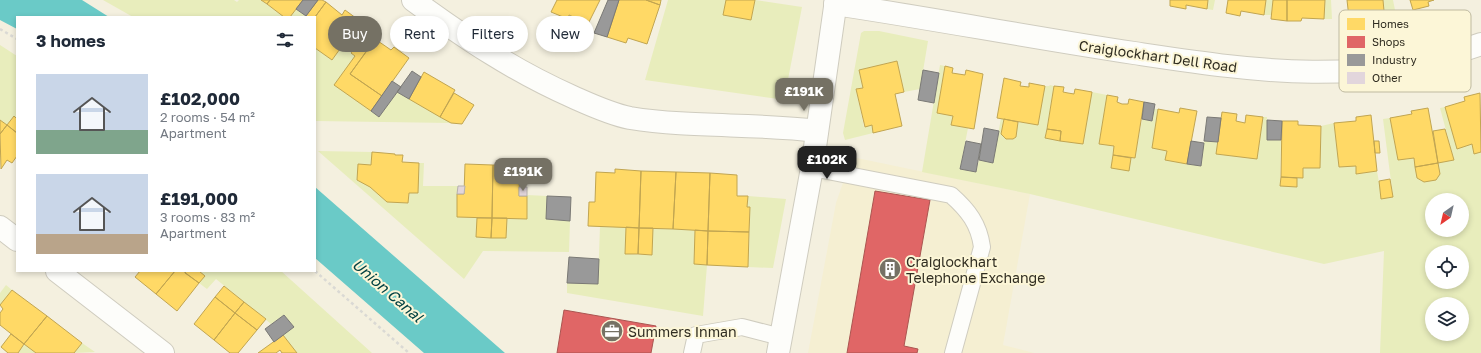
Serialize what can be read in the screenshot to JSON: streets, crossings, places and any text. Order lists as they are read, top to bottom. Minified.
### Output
{"streets":{"street":["Craiglockhart Dell Road"]},"water":["Union Canal"],"places":{"building":["Craiglockhart Telephone Exchange"],"office":["Summers Inman"]},"legend":["Homes","Shops","Industry","Other"],"north":"bottom left","page":{"chip":["Buy","Rent","Filters","New"],"heading":"3 homes","list":[{"name":"£102,000","note":"2 rooms · 54 m² · Apartment"},{"name":"£191,000","note":"3 rooms · 83 m² · Apartment"}],"price":["£191K","£102K","£191K"]}}
